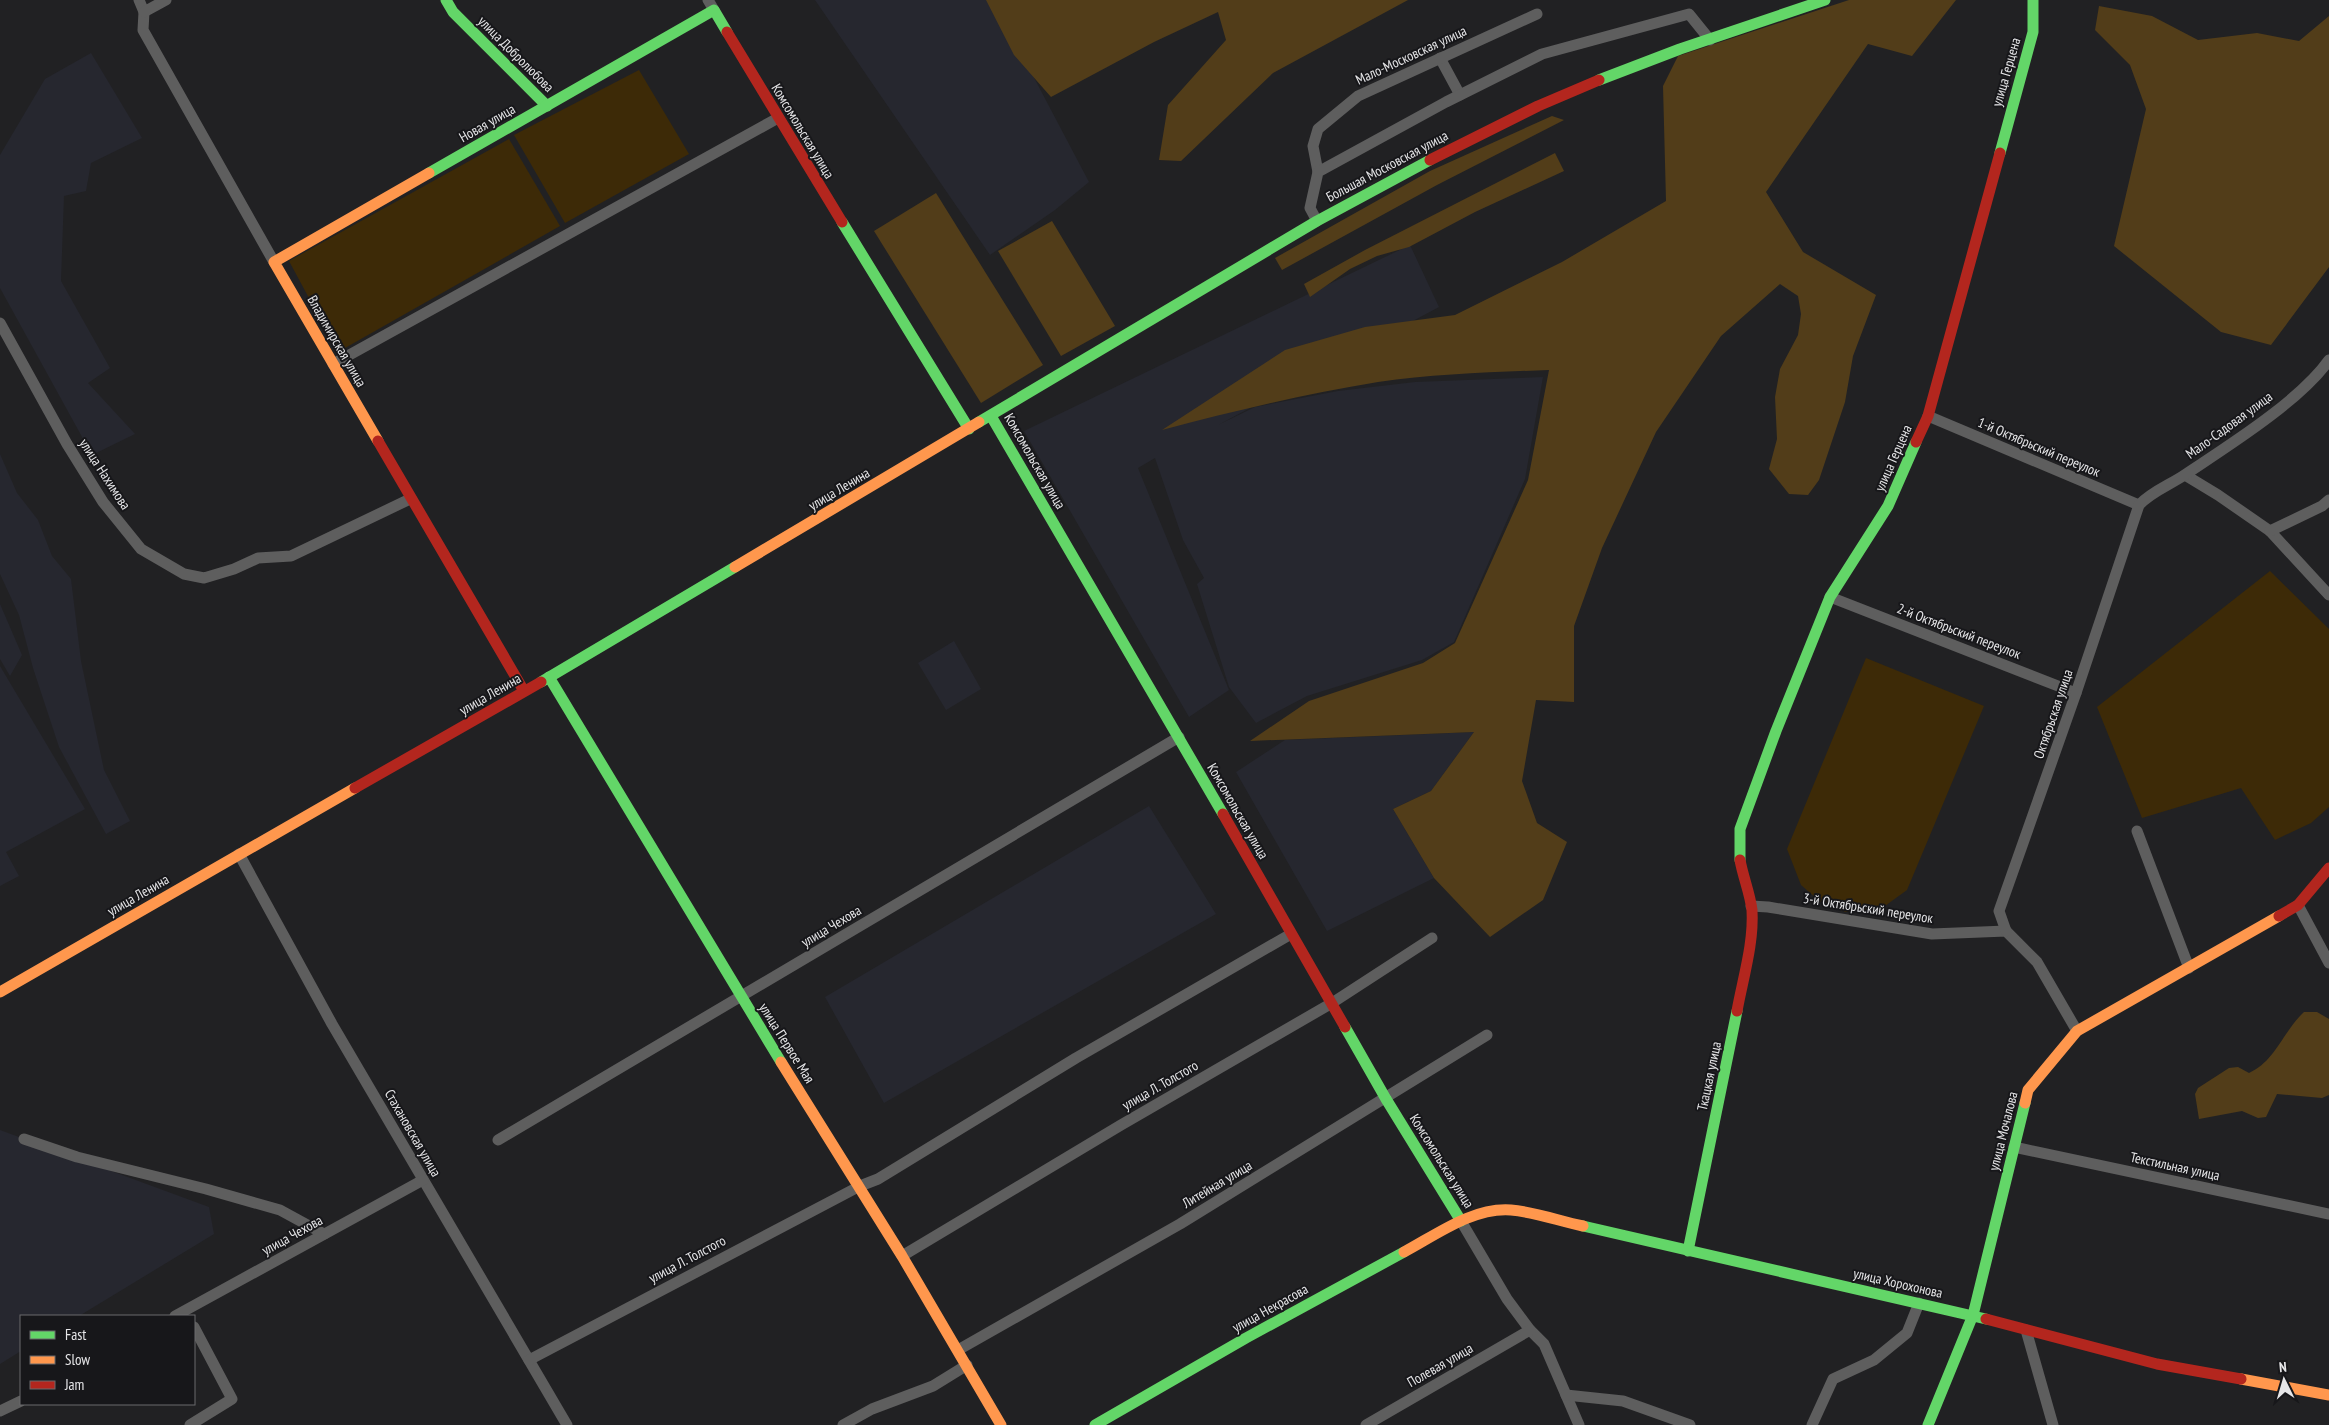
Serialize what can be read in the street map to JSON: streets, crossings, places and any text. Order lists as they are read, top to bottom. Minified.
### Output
{"streets":{"street":["улица Добролюбова","Мало-Московская улица","улица Герцена","Новая улица","Комсомольская улица","Большая Московская улица","Владимирская улица","Мало-Садовая улица","1-й Октябрьский переулок","улица Нахимова","улица Ленина","2-й Октябрьский переулок","Октябрьская улица","3-й Октябрьский переулок","улица Чехова","улица Первое Мая","Ткацкая улица","улица Л. Толстого","улица Мочалова","Стахановская улица","Текстильная улица","Литейная улица","улица Хорохонова","улица Некрасова","Полевая улица"]},"crossings":[["улица Добролюбова","Новая улица"],["улица Герцена","1-й Октябрьский переулок"],["улица Герцена","2-й Октябрьский переулок"],["улица Герцена","3-й Октябрьский переулок"],["улица Герцена","Ткацкая улица"],["Новая улица","Комсомольская улица"],["Новая улица","Владимирская улица"],["Комсомольская улица","Большая Московская улица"],["Комсомольская улица","улица Ленина"],["Комсомольская улица","улица Чехова"],["Комсомольская улица","улица Л. Толстого"],["Комсомольская улица","Литейная улица"],["Комсомольская улица","улица Хорохонова"],["Комсомольская улица","улица Некрасова"],["Большая Московская улица","улица Ленина"],["Владимирская улица","улица Нахимова"],["Владимирская улица","улица Ленина"],["Мало-Садовая улица","1-й Октябрьский переулок"],["Мало-Садовая улица","Октябрьская улица"],["1-й Октябрьский переулок","Октябрьская улица"],["улица Ленина","улица Первое Мая"],["улица Ленина","Стахановская улица"],["2-й Октябрьский переулок","Октябрьская улица"],["Октябрьская улица","3-й Октябрьский переулок"],["3-й Октябрьский переулок","Ткацкая улица"],["улица Чехова","улица Первое Мая"],["улица Чехова","Стахановская улица"],["улица Первое Мая","улица Л. Толстого"],["улица Первое Мая","Литейная улица"],["Ткацкая улица","улица Хорохонова"],["улица Л. Толстого","Стахановская улица"],["улица Мочалова","Текстильная улица"],["улица Мочалова","улица Хорохонова"],["улица Хорохонова","улица Некрасова"]],"legend":["Fast","Slow","Jam"],"north":"top"}
